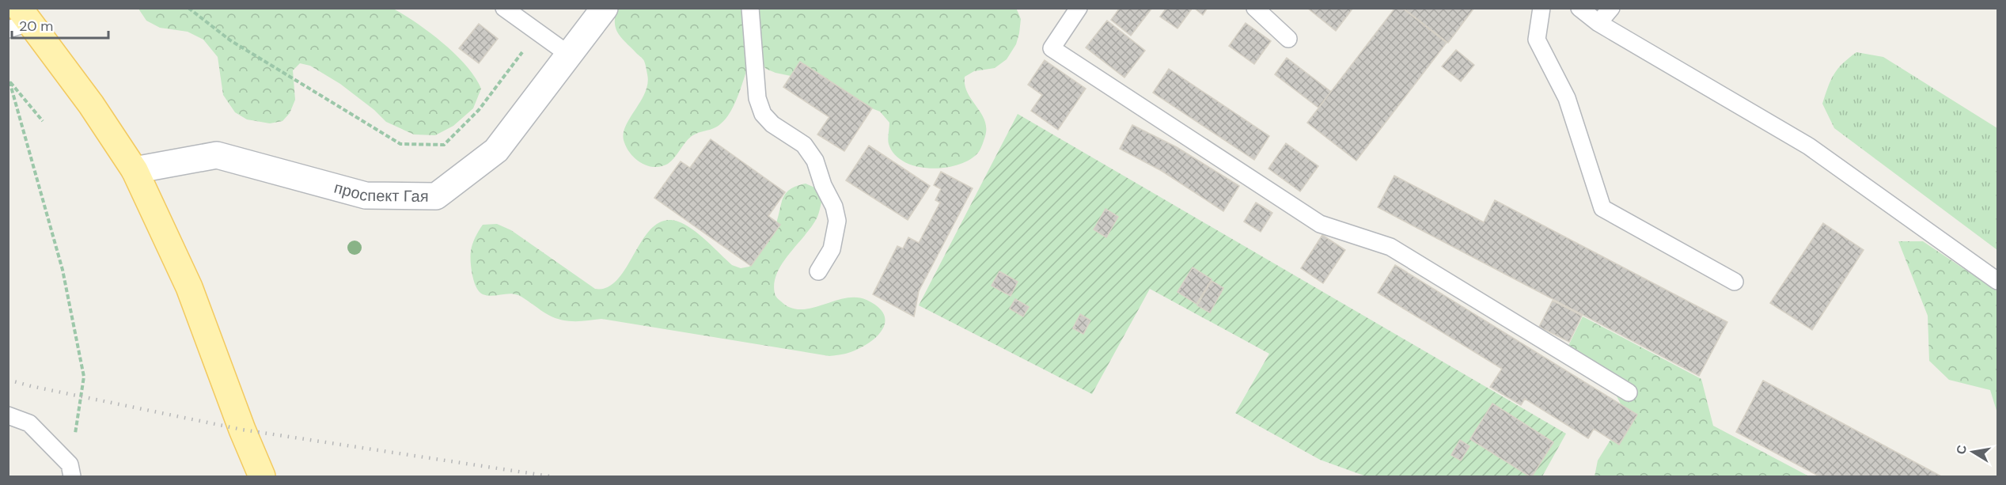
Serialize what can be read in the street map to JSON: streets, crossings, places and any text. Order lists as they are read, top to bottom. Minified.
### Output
{"streets":{"street":["проспект Гая"]},"scale_bar":"20 m","north":"left"}
